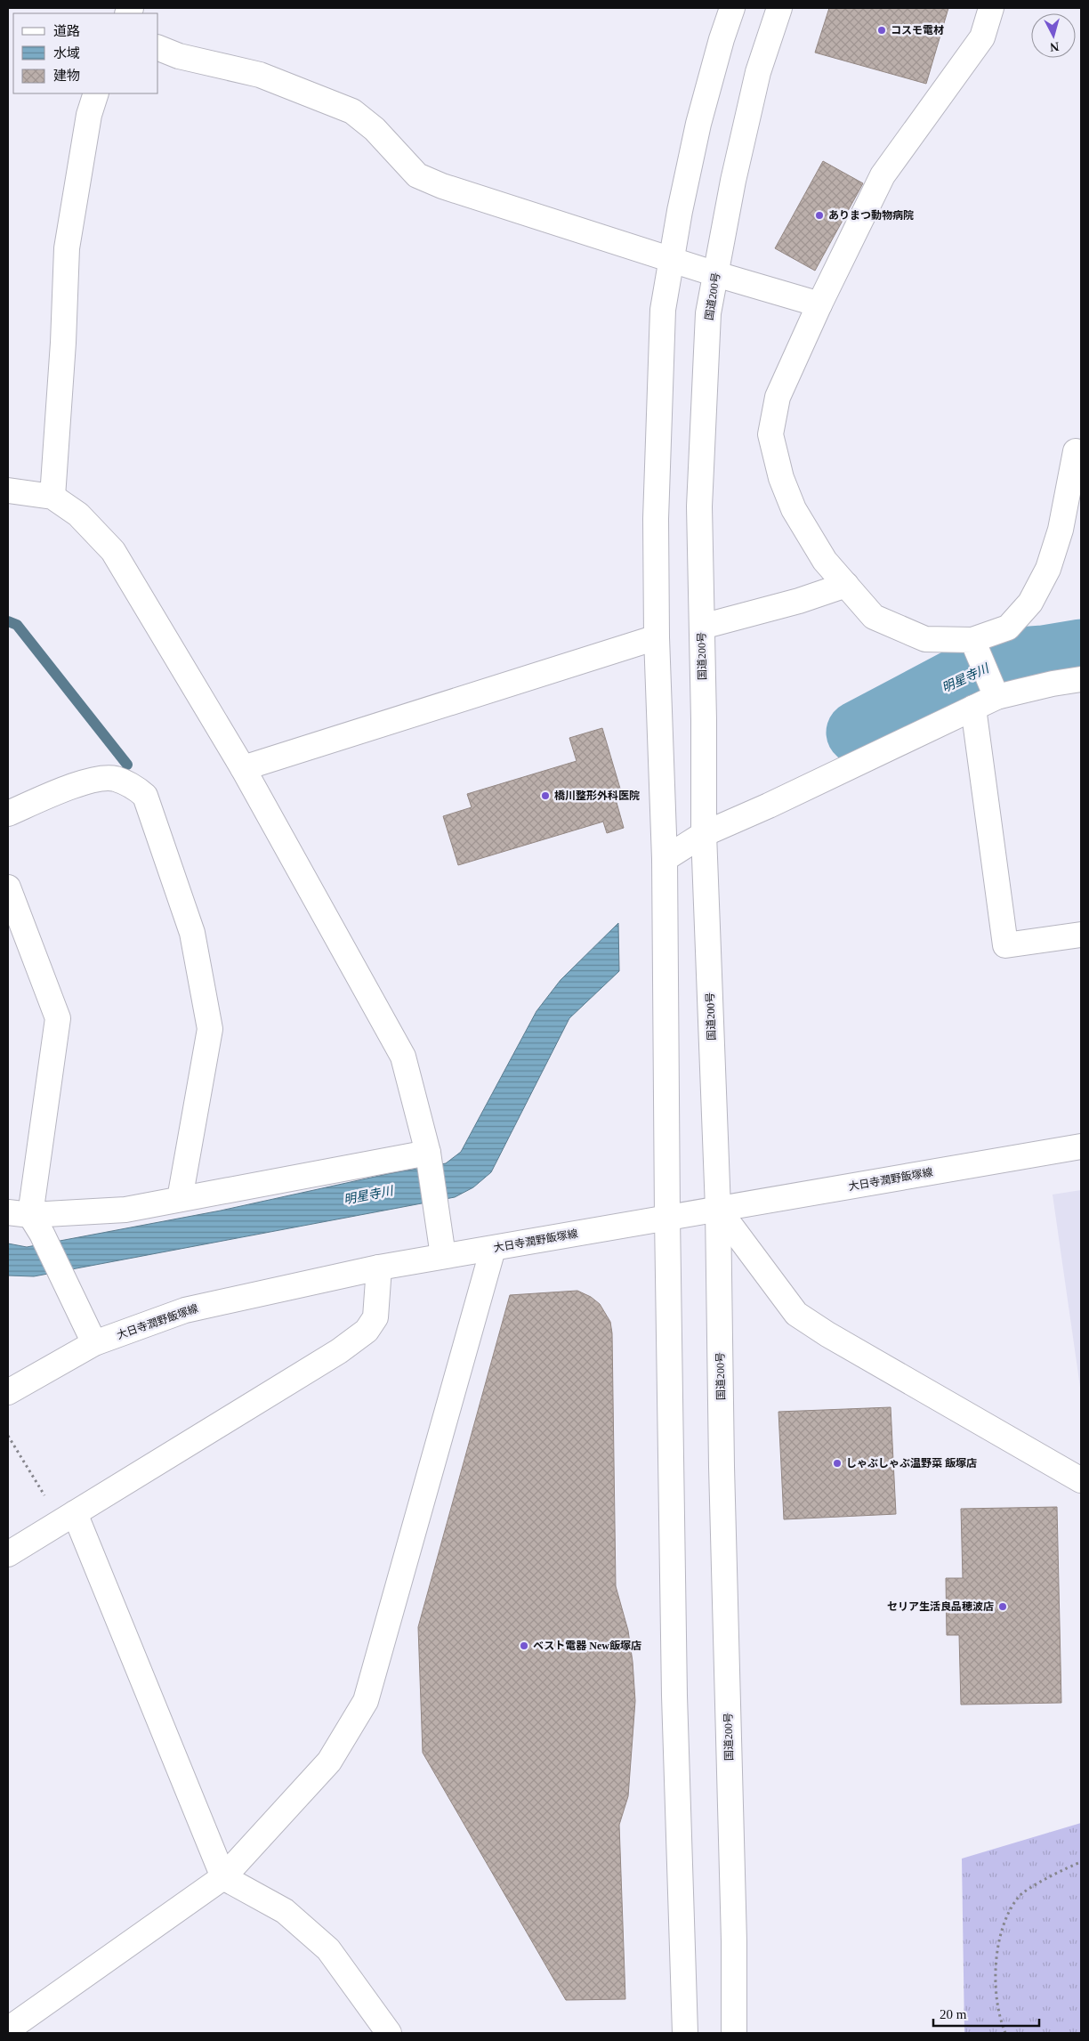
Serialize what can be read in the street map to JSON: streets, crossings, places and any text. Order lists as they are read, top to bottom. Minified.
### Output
{"streets":{"main road":["国道200号","大日寺潤野飯塚線"]},"crossings":[["国道200号","大日寺潤野飯塚線"]],"water":["明星寺川"],"places":["コスモ電材","ありまつ動物病院","橋川整形外科医院","しゃぶしゃぶ温野菜 飯塚店","セリア生活良品穂波店","ベスト電器 New飯塚店"],"legend":["道路","水域","建物"],"scale_bar":"20 m","north":"bottom"}
